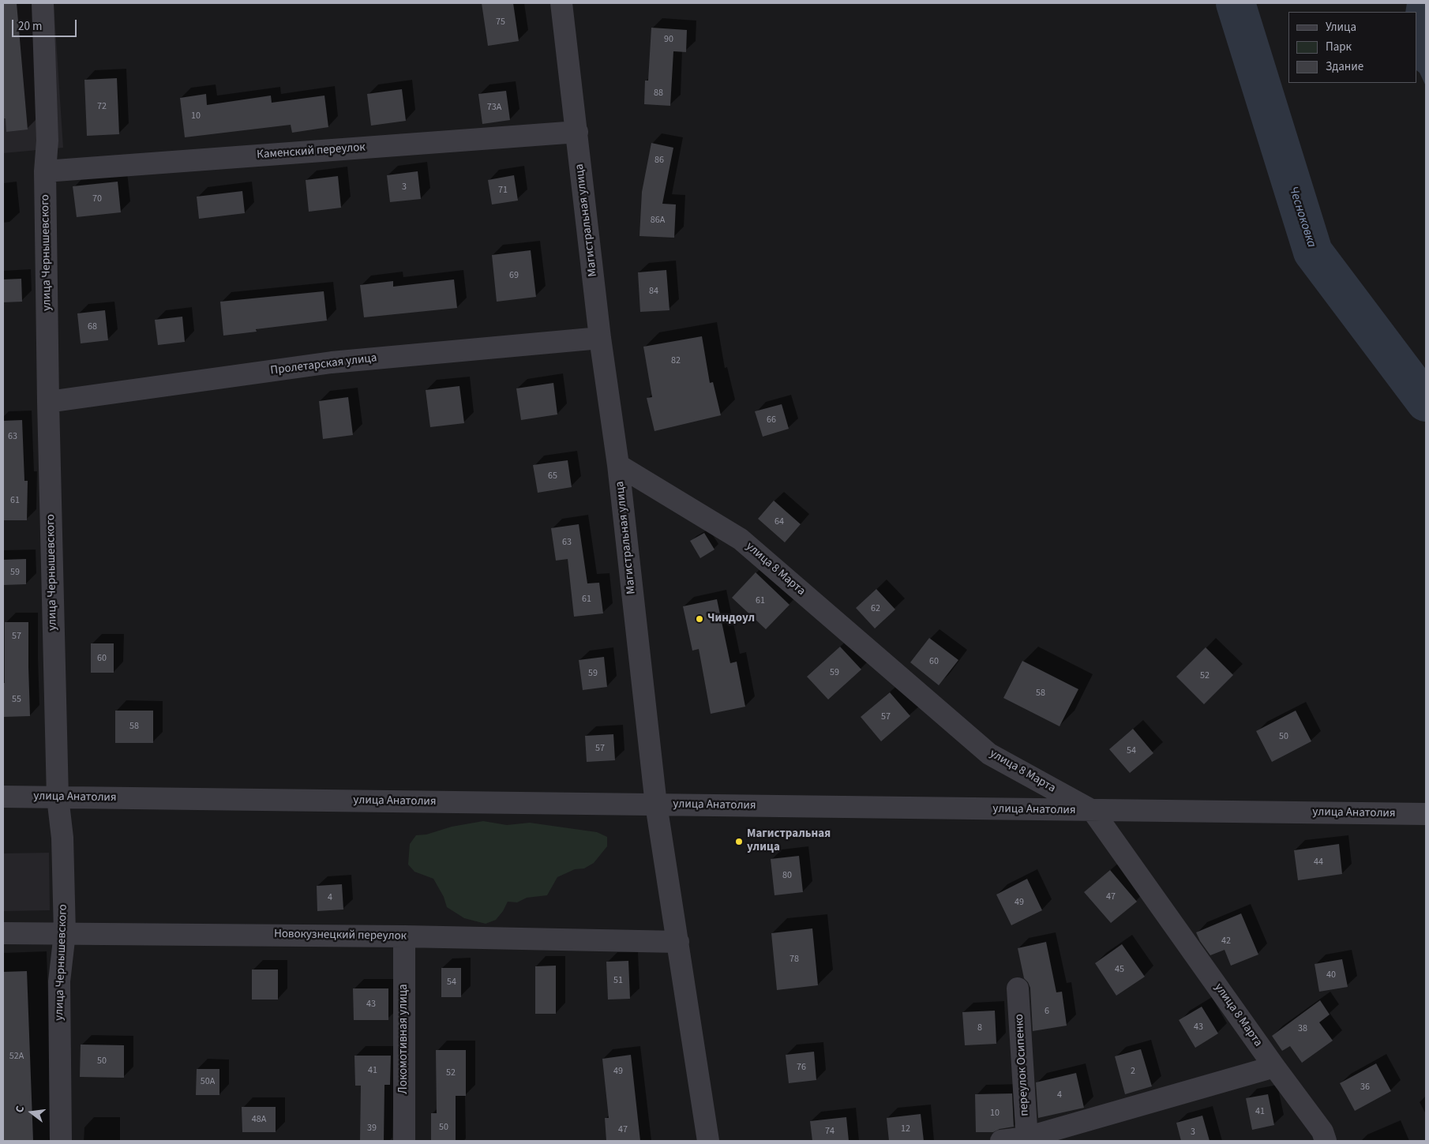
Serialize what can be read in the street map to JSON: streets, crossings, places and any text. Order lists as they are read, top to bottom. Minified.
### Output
{"streets":{"street":["Каменский переулок","Магистральная улица","улица Чернышевского","Пролетарская улица","улица 8 Марта","улица Анатолия","Новокузнецкий переулок","Локомотивная улица","переулок Осипенко"]},"crossings":[["Каменский переулок","Магистральная улица"],["Каменский переулок","улица Чернышевского"],["Магистральная улица","Пролетарская улица"],["Магистральная улица","улица 8 Марта"],["Магистральная улица","улица Анатолия"],["Магистральная улица","Новокузнецкий переулок"],["улица Чернышевского","Пролетарская улица"],["улица Чернышевского","улица Анатолия"],["улица Чернышевского","Новокузнецкий переулок"],["улица 8 Марта","улица Анатолия"],["Новокузнецкий переулок","Локомотивная улица"]],"water":["Чесноковка"],"places":["Чиндоул","Магистральная улица"],"house_numbers":["75","90","88","72","73А","10","86","3","71","70","86А","69","84","68","82","66","63","65","61","64","63","59","61","61","62","57","60","60","59","59","52","58","55","57","58","50","57","54","44","80","47","4","49","42","78","45","40","51","54","43","6","43","8","38","52А","50","76","41","49","2","52","50А","36","4","41","10","48А","50","39","12","47","74","3"],"legend":["Улица","Парк","Здание"],"scale_bar":"20 m","north":"left"}
